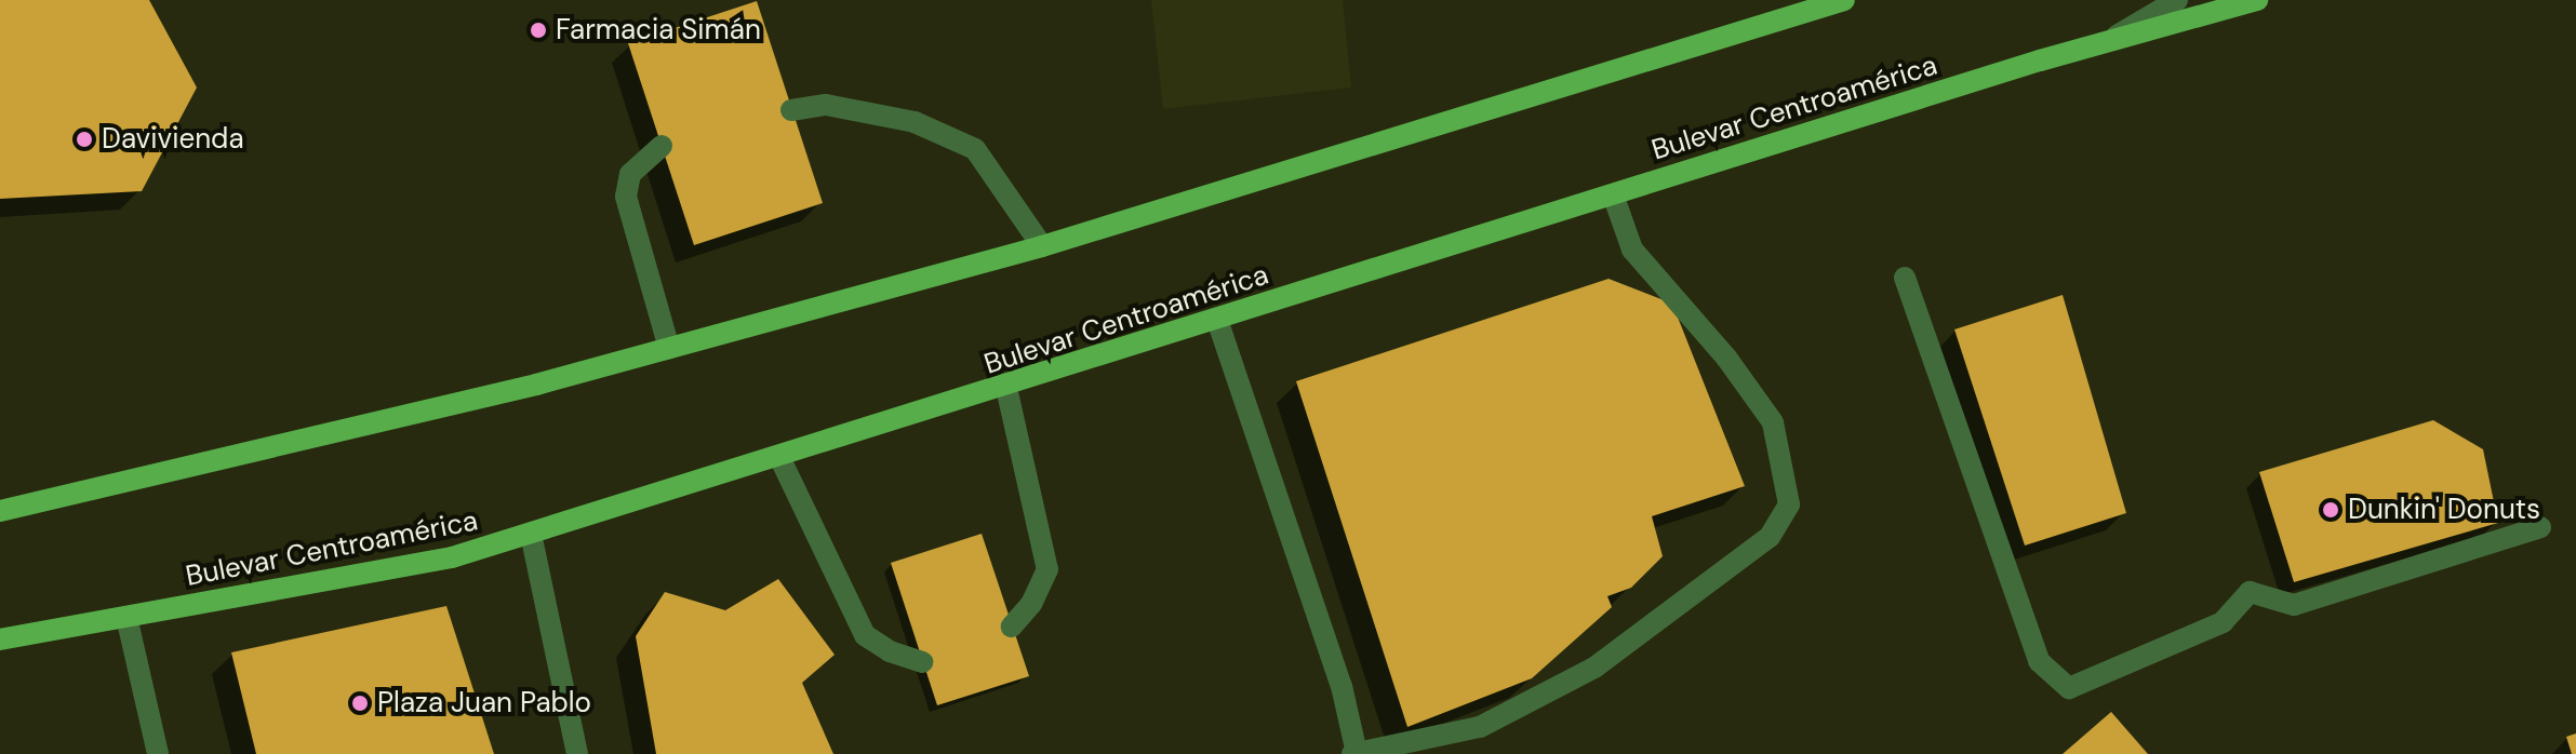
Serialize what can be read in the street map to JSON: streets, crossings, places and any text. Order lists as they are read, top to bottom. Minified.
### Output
{"streets":{"main road":["Bulevar Centroamérica"]},"places":["Farmacia Simán","Davivienda","Dunkin' Donuts","Plaza Juan Pablo"]}
